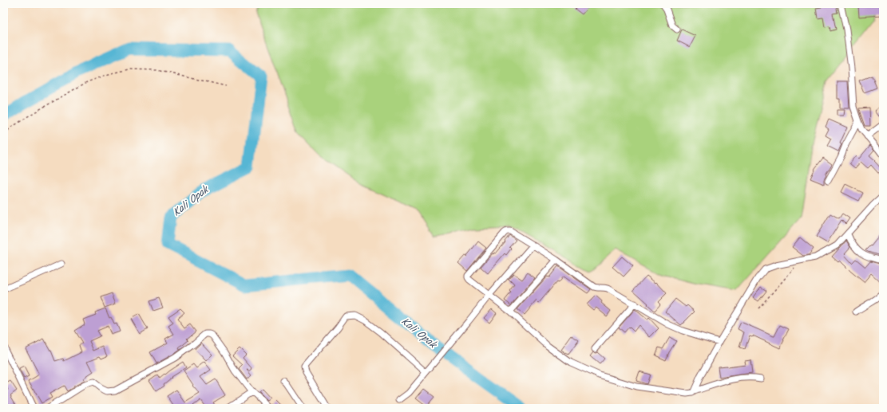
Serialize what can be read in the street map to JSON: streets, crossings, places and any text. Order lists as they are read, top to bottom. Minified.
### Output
{"water":["Kali Opak"]}
